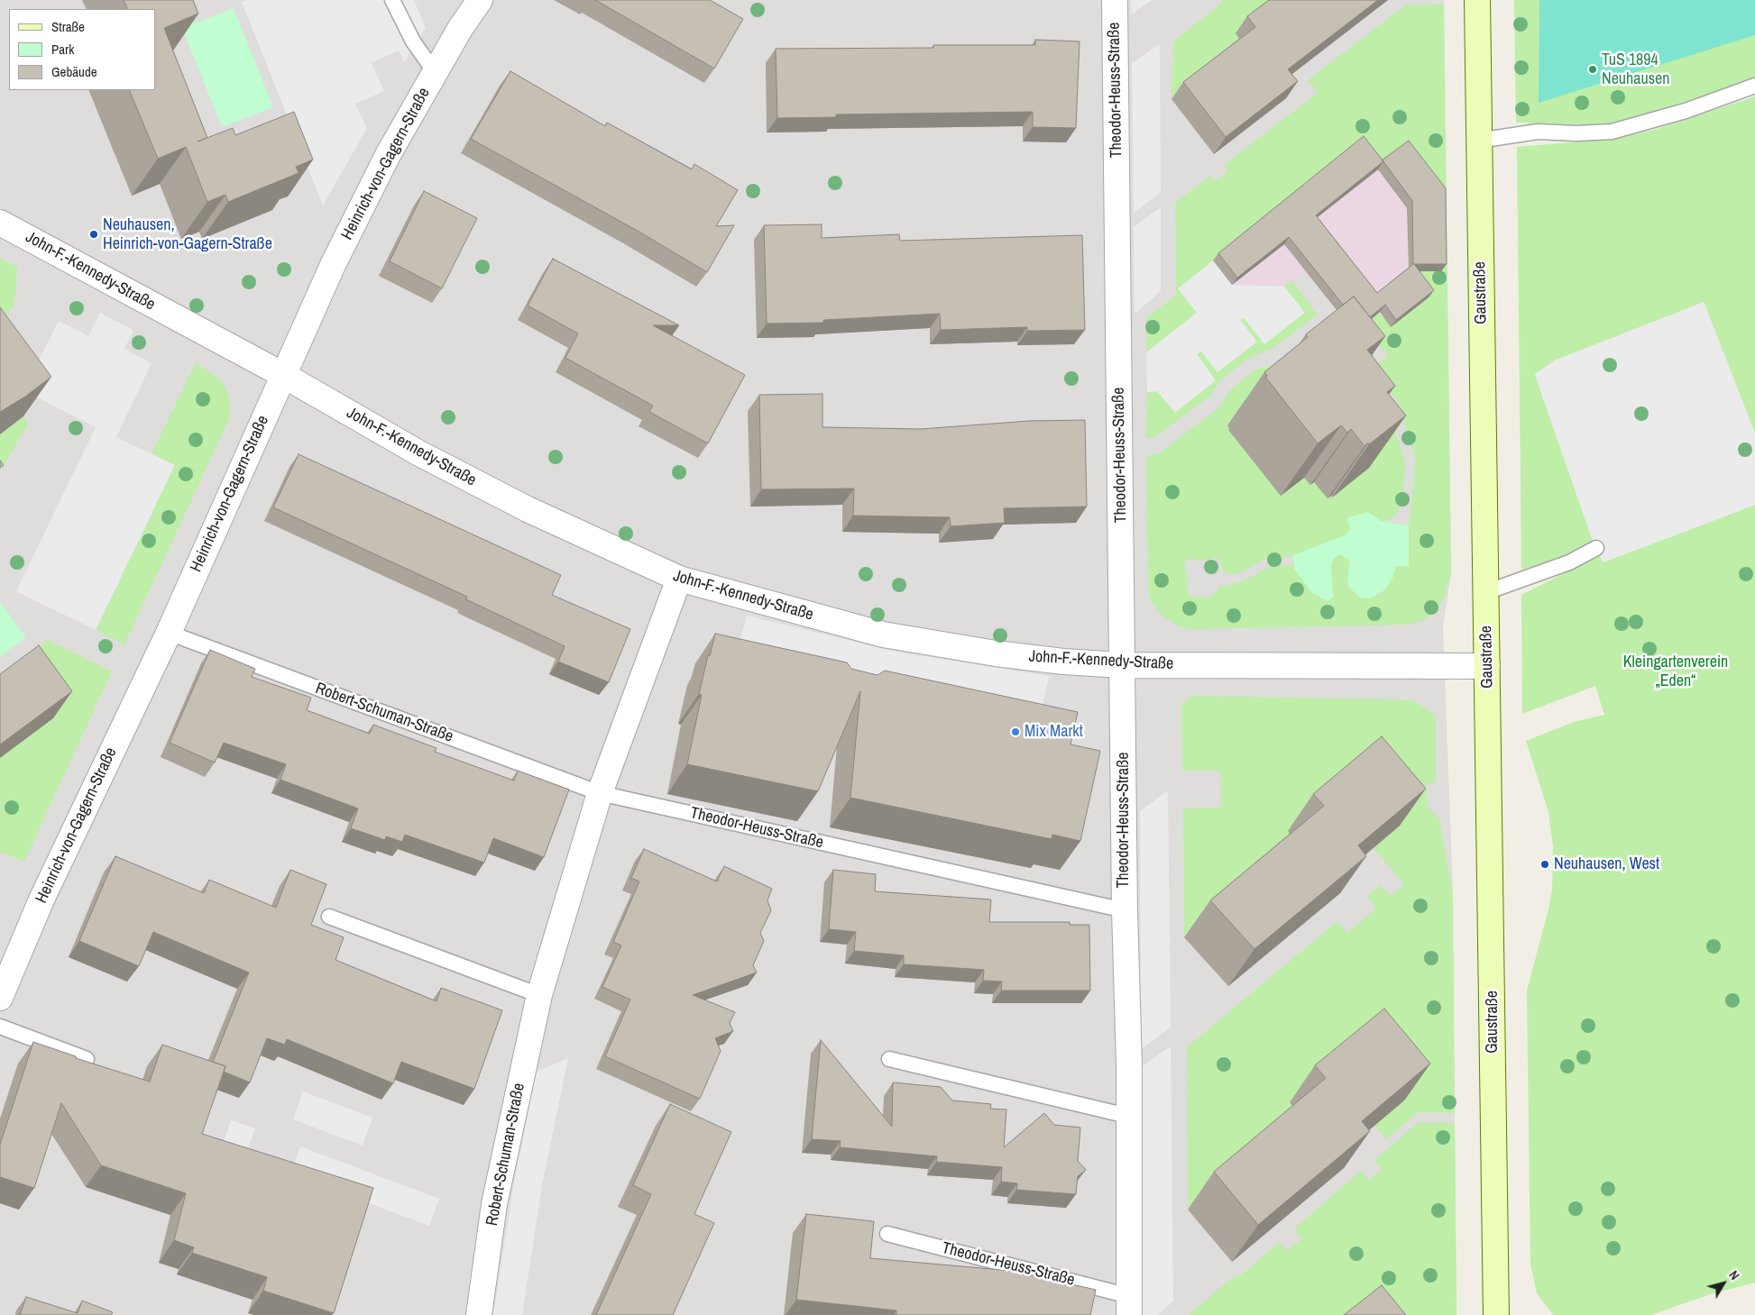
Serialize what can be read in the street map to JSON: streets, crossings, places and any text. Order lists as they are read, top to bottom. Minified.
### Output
{"streets":{"main road":["Gaustraße"],"street":["Theodor-Heuss-Straße","Heinrich-von-Gagern-Straße","John-F.-Kennedy-Straße","Robert-Schuman-Straße"]},"crossings":[["Theodor-Heuss-Straße","John-F.-Kennedy-Straße"],["Theodor-Heuss-Straße","Robert-Schuman-Straße"],["Heinrich-von-Gagern-Straße","John-F.-Kennedy-Straße"],["Heinrich-von-Gagern-Straße","Robert-Schuman-Straße"],["John-F.-Kennedy-Straße","Gaustraße"],["John-F.-Kennedy-Straße","Robert-Schuman-Straße"]],"parks":["Kleingartenverein „Eden“"],"places":["TuS 1894 Neuhausen","Neuhausen, Heinrich-von-Gagern-Straße","Mix Markt","Neuhausen, West"],"legend":["Straße","Park","Gebäude"],"north":"top right"}
